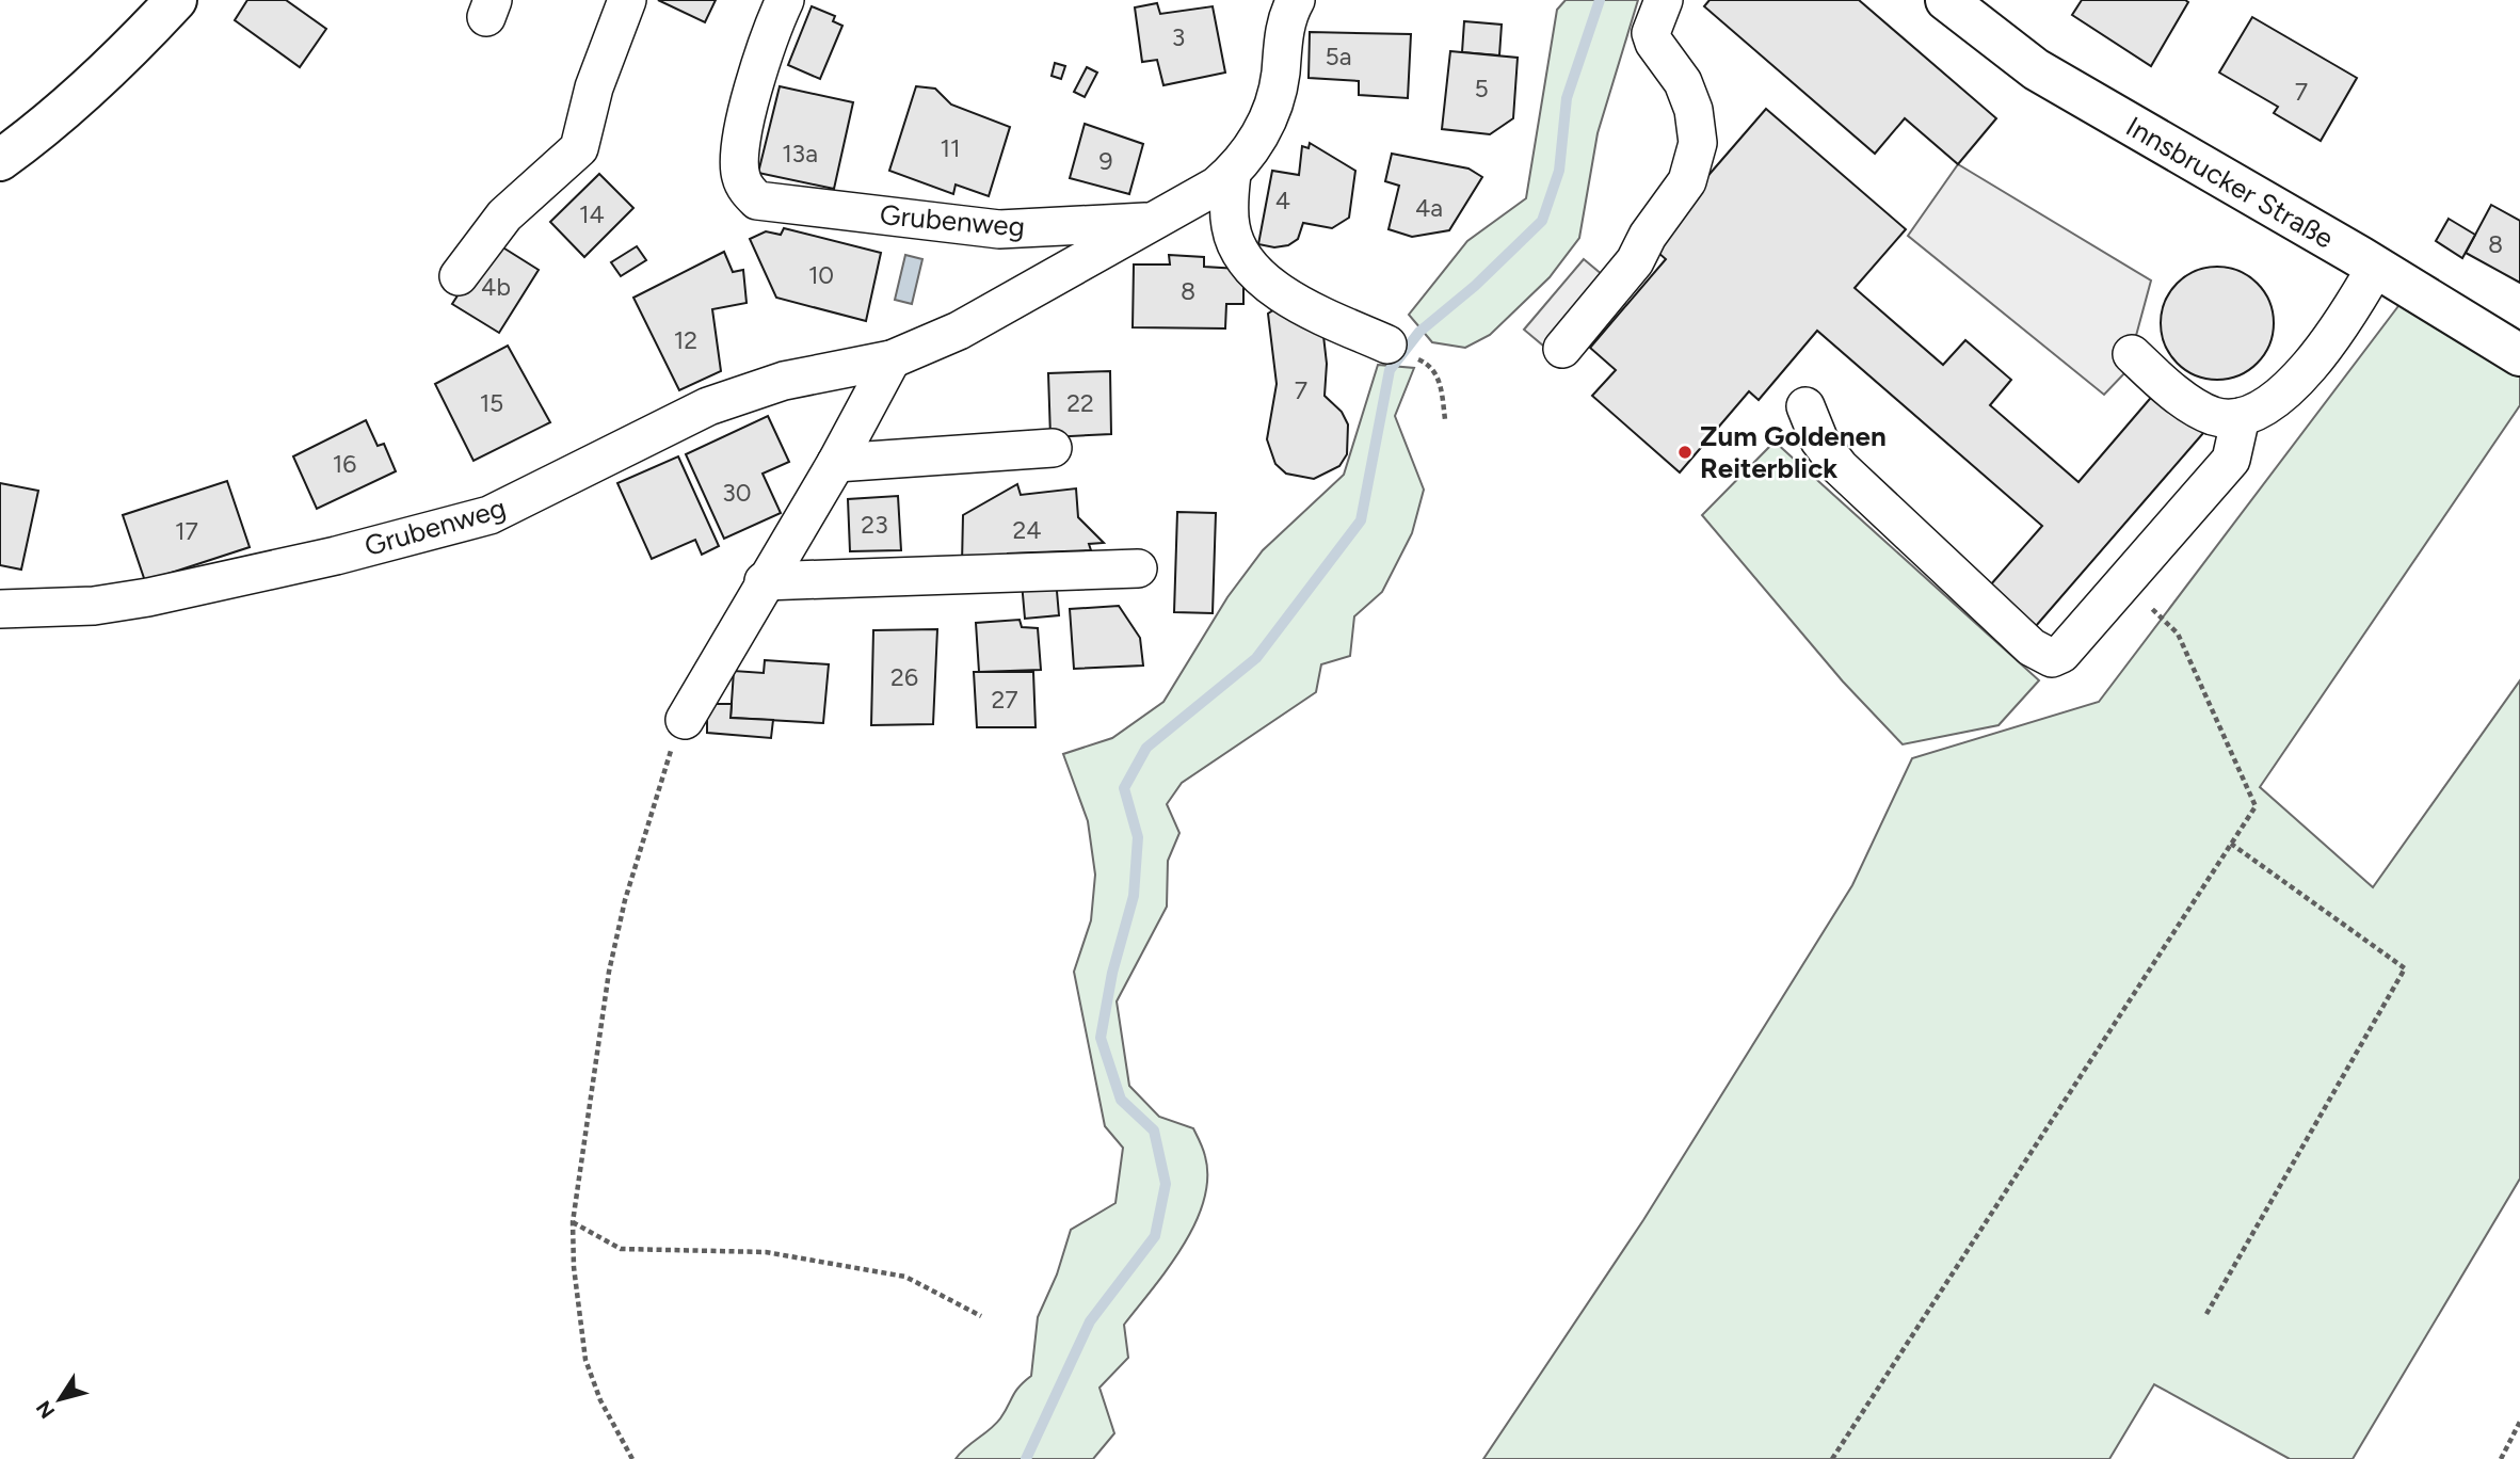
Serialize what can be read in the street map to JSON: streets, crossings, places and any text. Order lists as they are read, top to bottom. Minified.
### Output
{"streets":{"main road":["Innsbrucker Straße"],"street":["Grubenweg"]},"places":["Zum Goldenen Reiterblick"],"house_numbers":["3","5a","5","7","11","13a","9","4","4a","14","8","10","4b","8","12","7","15","22","16","30","23","24","17","26","27"],"north":"bottom left"}
